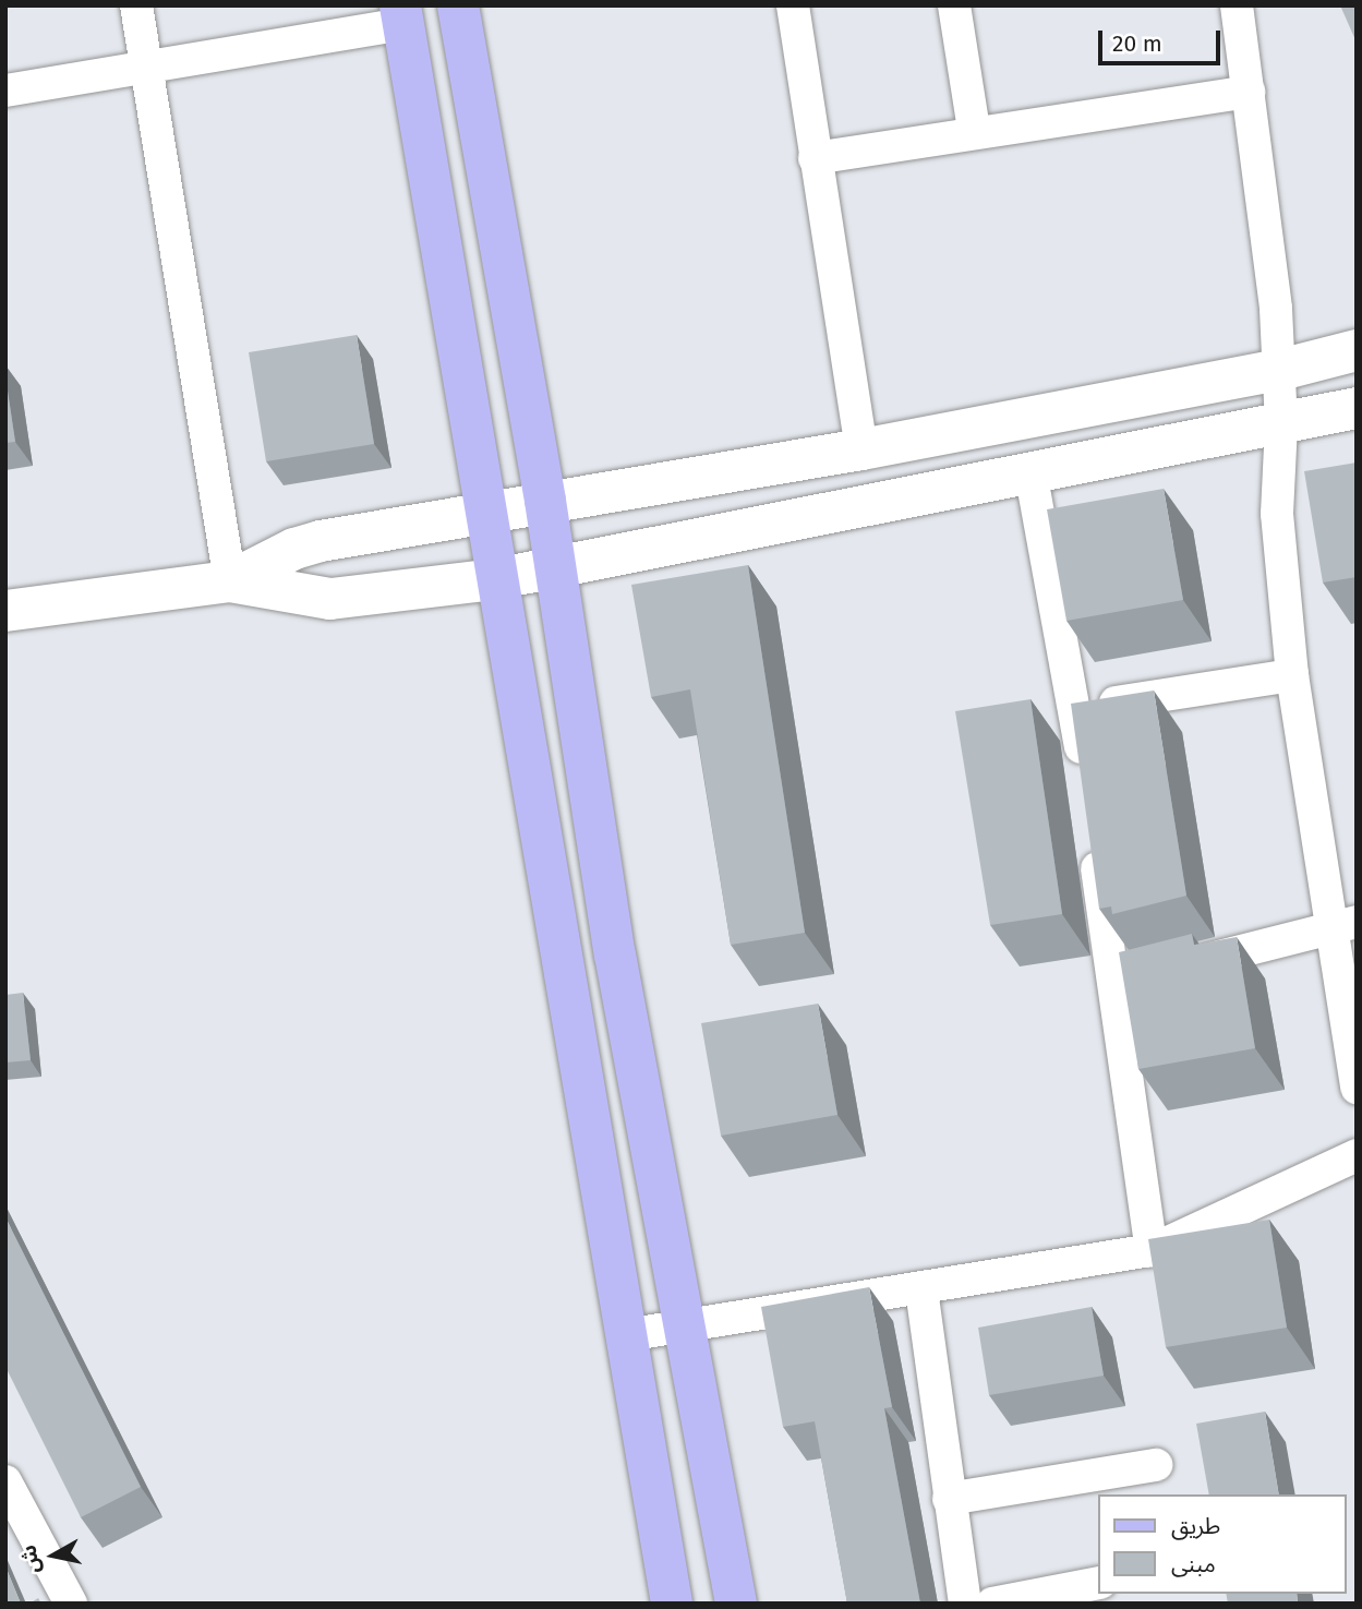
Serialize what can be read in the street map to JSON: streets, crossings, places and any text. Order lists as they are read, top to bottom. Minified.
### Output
{"legend":["طريق","مبنى"],"scale_bar":"20 m","north":"left"}
